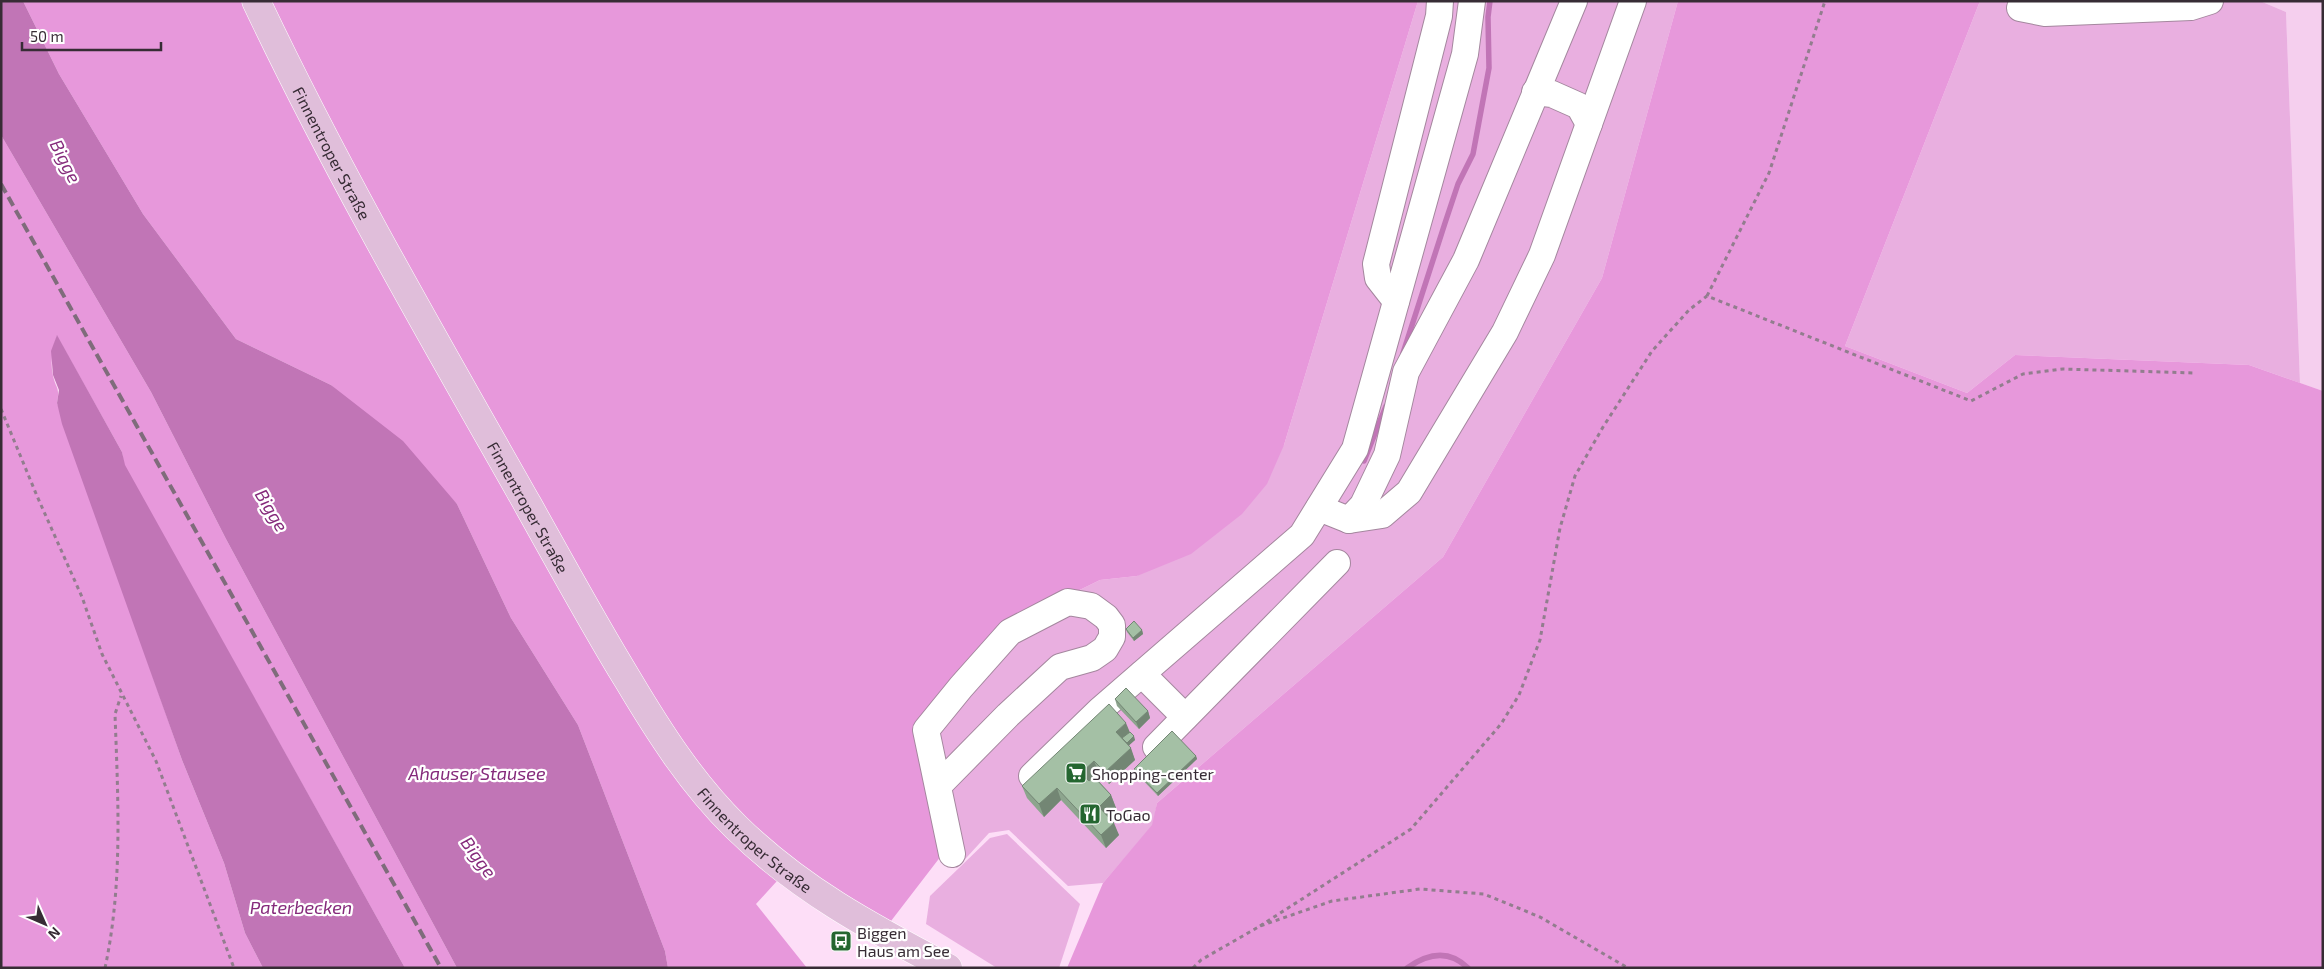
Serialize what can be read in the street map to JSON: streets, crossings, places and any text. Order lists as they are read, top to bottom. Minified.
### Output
{"streets":{"main road":["Finnentroper Straße"]},"water":["Bigge","Ahauser Stausee","Paterbecken"],"places":{"supermarket":["Shopping-center"],"restaurant":["ToGao"],"bus stop":["Biggen Haus am See"]},"scale_bar":"50 m","north":"bottom right"}
